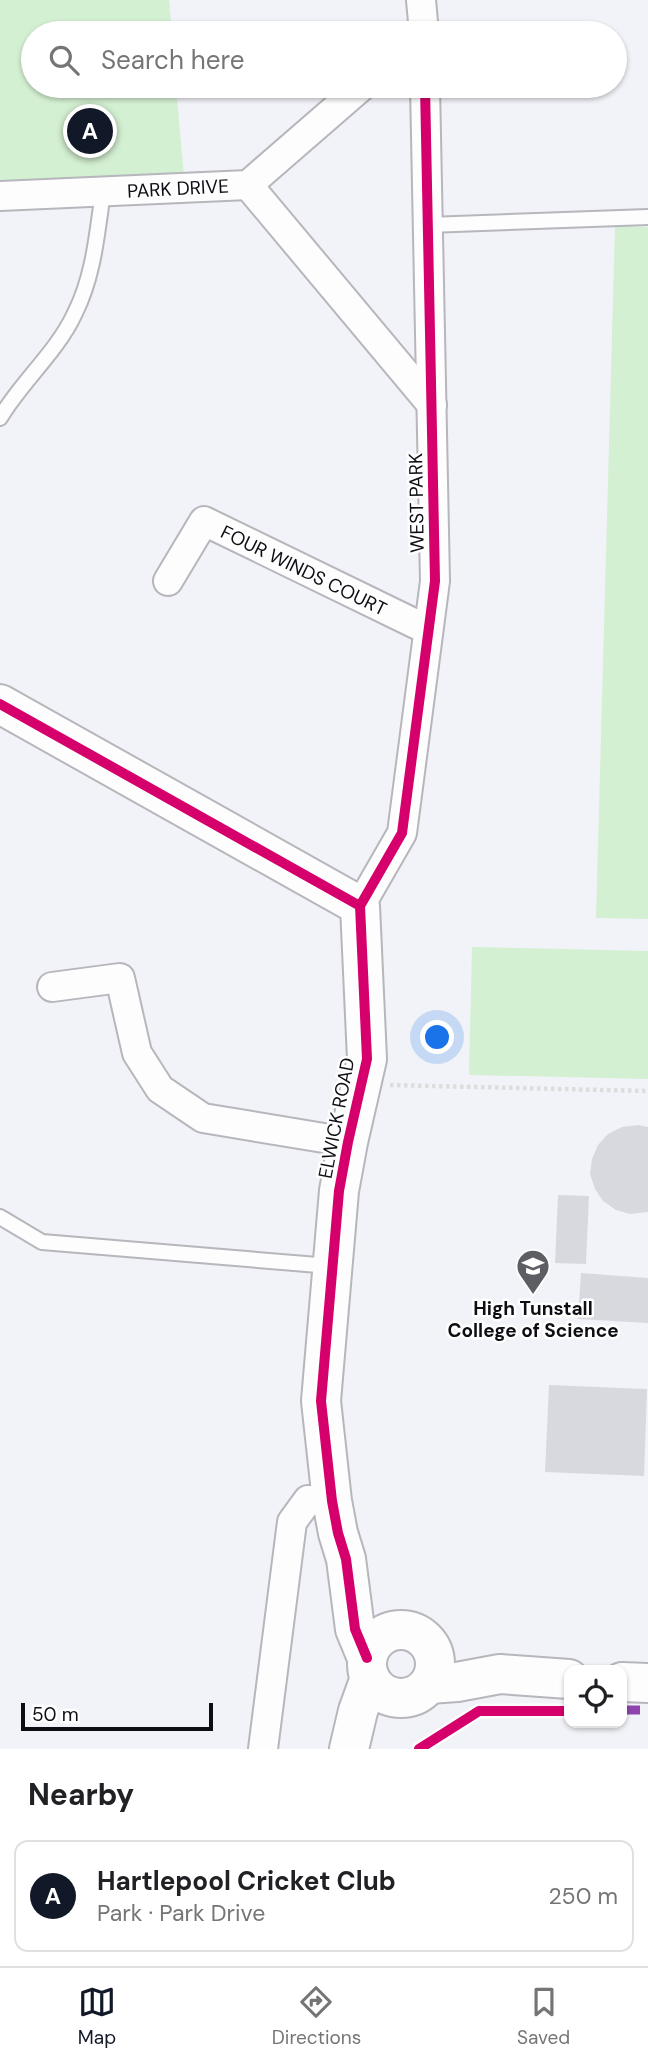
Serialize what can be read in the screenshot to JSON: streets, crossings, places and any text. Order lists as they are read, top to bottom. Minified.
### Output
{"streets":{"street":["PARK DRIVE","WEST PARK","FOUR WINDS COURT","ELWICK ROAD"]},"crossings":[["WEST PARK","FOUR WINDS COURT"],["WEST PARK","ELWICK ROAD"]],"places":{"school or university":["High Tunstall College of Science"]},"scale_bar":"50 m","page":{"search":"Search here","pins":"A","scale":"50 m","heading":"Nearby","list":[{"mark":"A","name":"Hartlepool Cricket Club","note":"Park · Park Drive","value":"250 m"}],"nav":["Map","Directions","Saved"]}}
